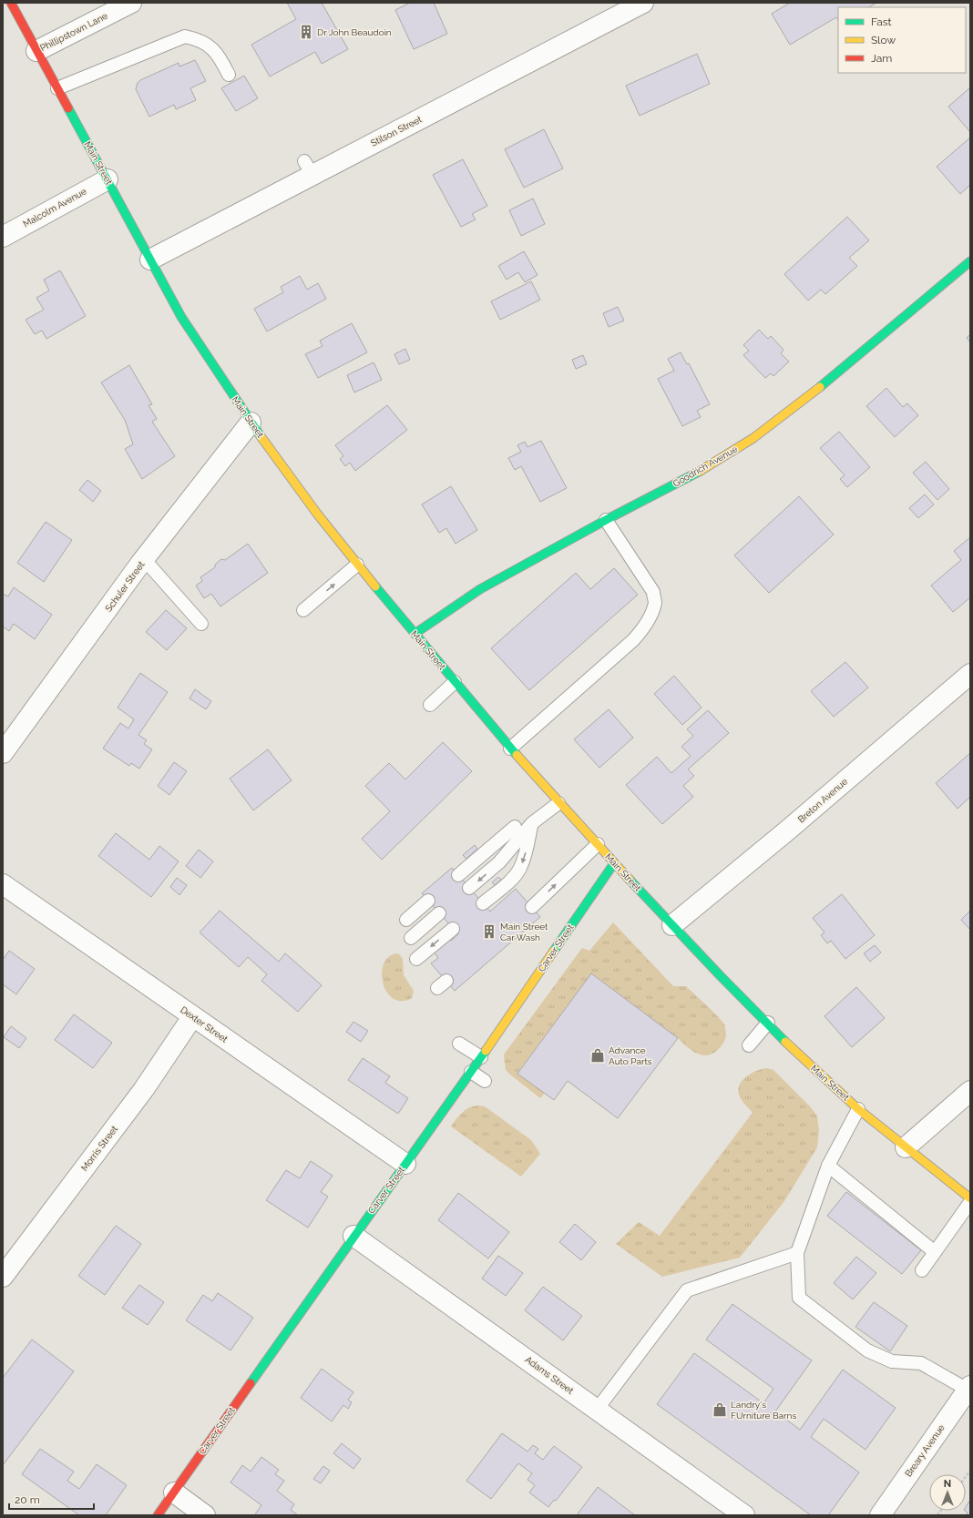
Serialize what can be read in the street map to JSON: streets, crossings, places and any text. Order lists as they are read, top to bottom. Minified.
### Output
{"streets":{"main road":["Main Street","Goodrich Avenue","Carver Street"],"street":["Phillipstown Lane","Stilson Street","Malcolm Avenue","Schuler Street","Breton Avenue","Dexter Street","Morris Street","Adams Street","Breary Avenue"]},"crossings":[["Phillipstown Lane","Main Street"],["Stilson Street","Main Street"],["Main Street","Malcolm Avenue"],["Main Street","Goodrich Avenue"],["Main Street","Schuler Street"],["Main Street","Breton Avenue"],["Main Street","Carver Street"],["Carver Street","Dexter Street"],["Carver Street","Adams Street"],["Dexter Street","Morris Street"]],"places":{"building":["Dr John Beaudoin","Main Street Car Wash"],"shop":["Advance Auto Parts","Landry's FUrniture Barns"]},"legend":["Fast","Slow","Jam"],"scale_bar":"20 m","north":"top"}
